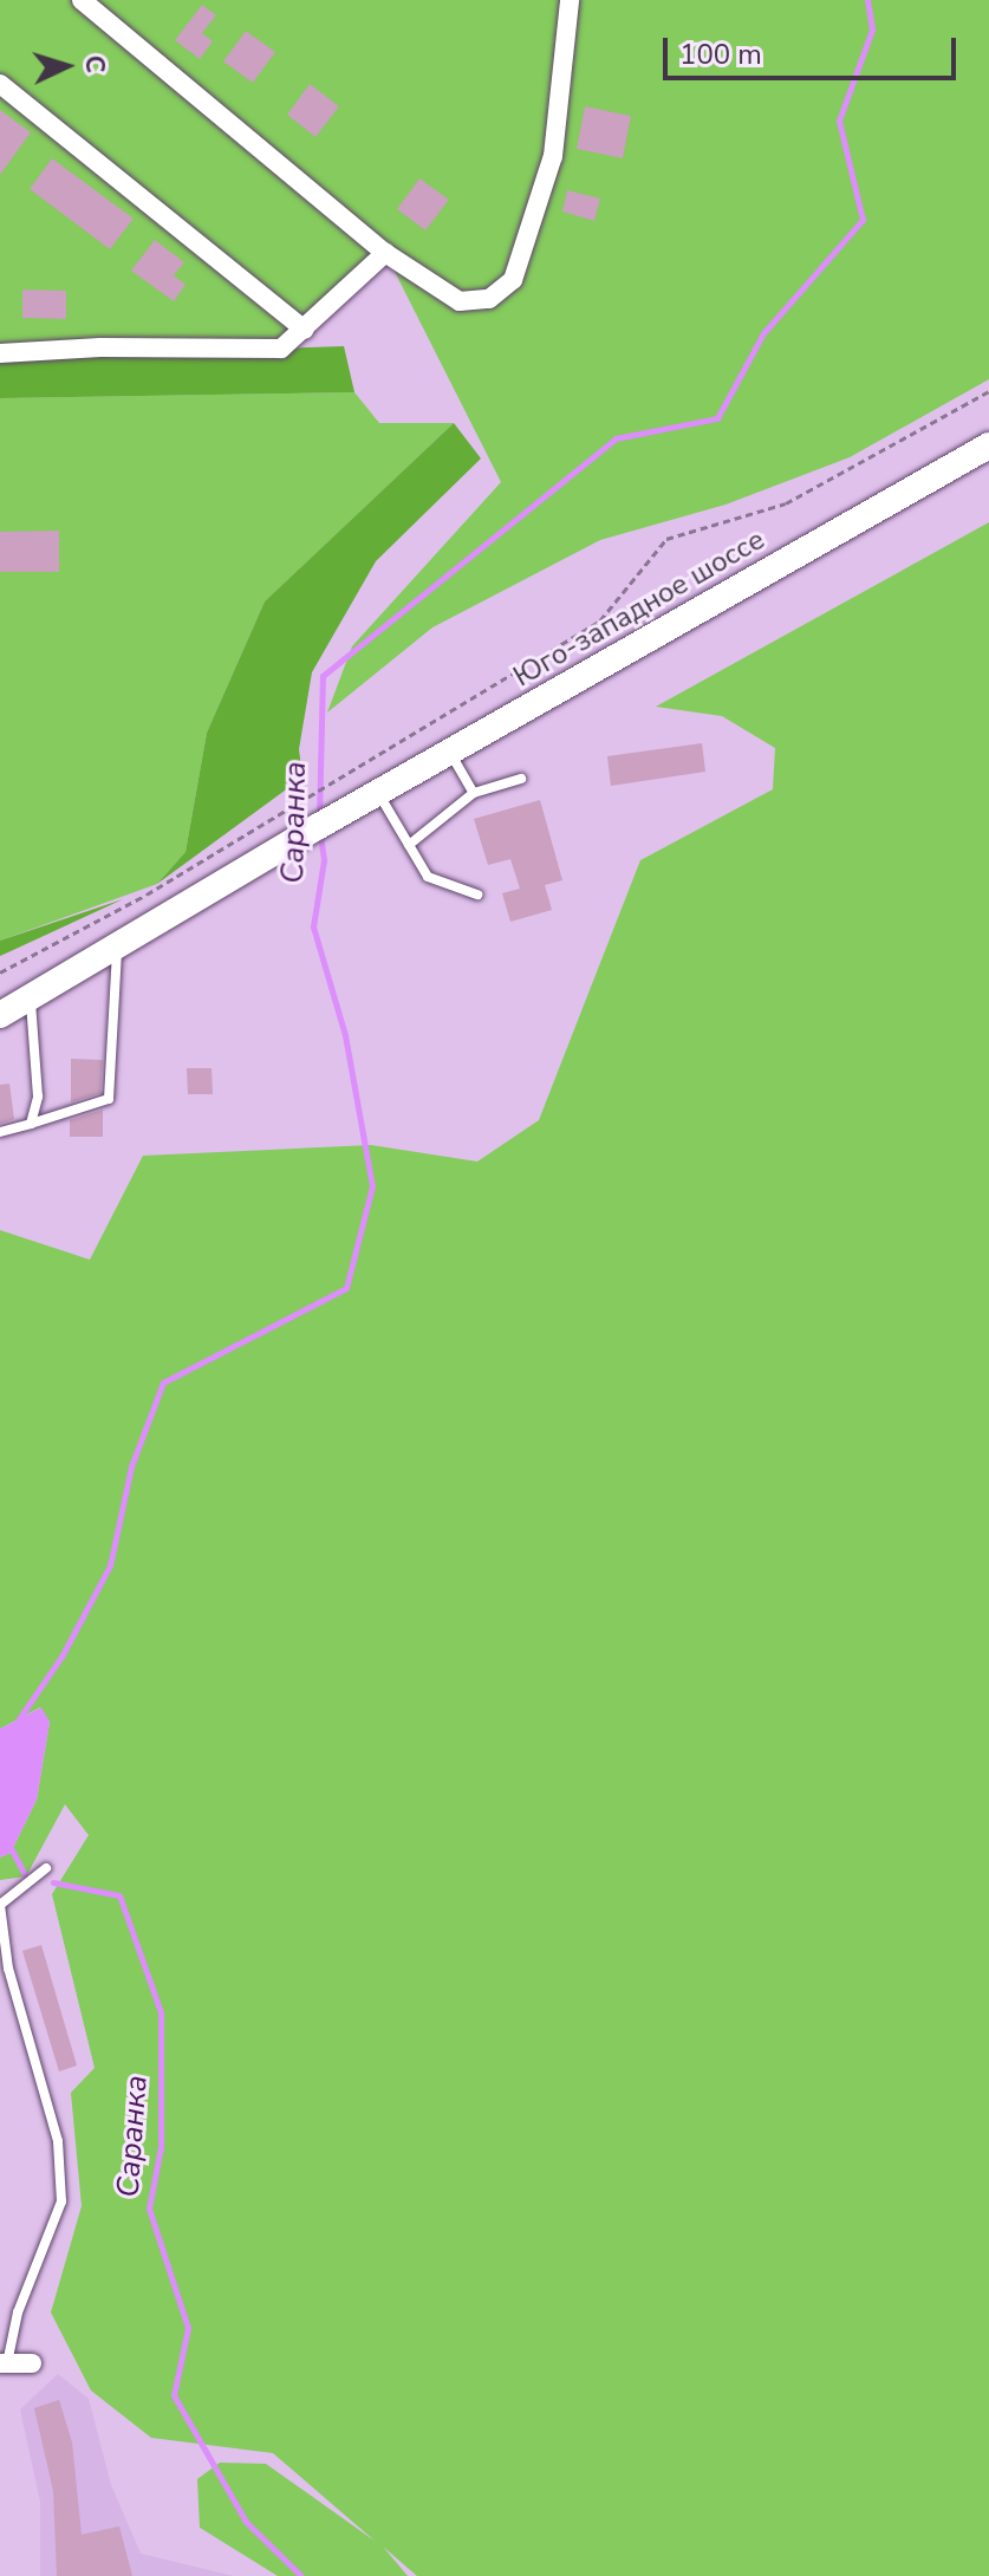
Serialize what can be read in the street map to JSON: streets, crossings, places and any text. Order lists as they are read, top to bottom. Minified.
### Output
{"streets":{"main road":["Юго-западное шоссе"]},"water":["Саранка"],"scale_bar":"100 m","north":"right"}
